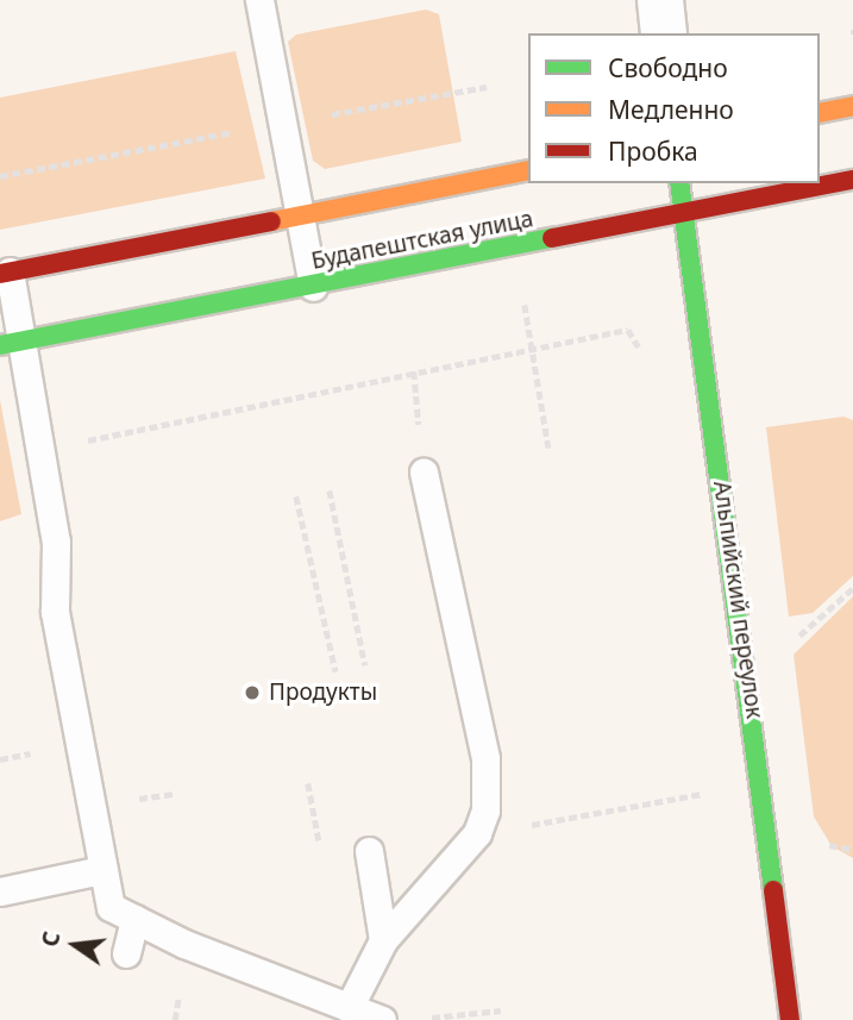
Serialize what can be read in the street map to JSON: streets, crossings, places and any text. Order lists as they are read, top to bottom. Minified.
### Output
{"streets":{"street":["Будапештская улица","Альпийский переулок"]},"crossings":[["Будапештская улица","Альпийский переулок"]],"places":["Продукты"],"legend":["Свободно","Медленно","Пробка"],"north":"left"}
